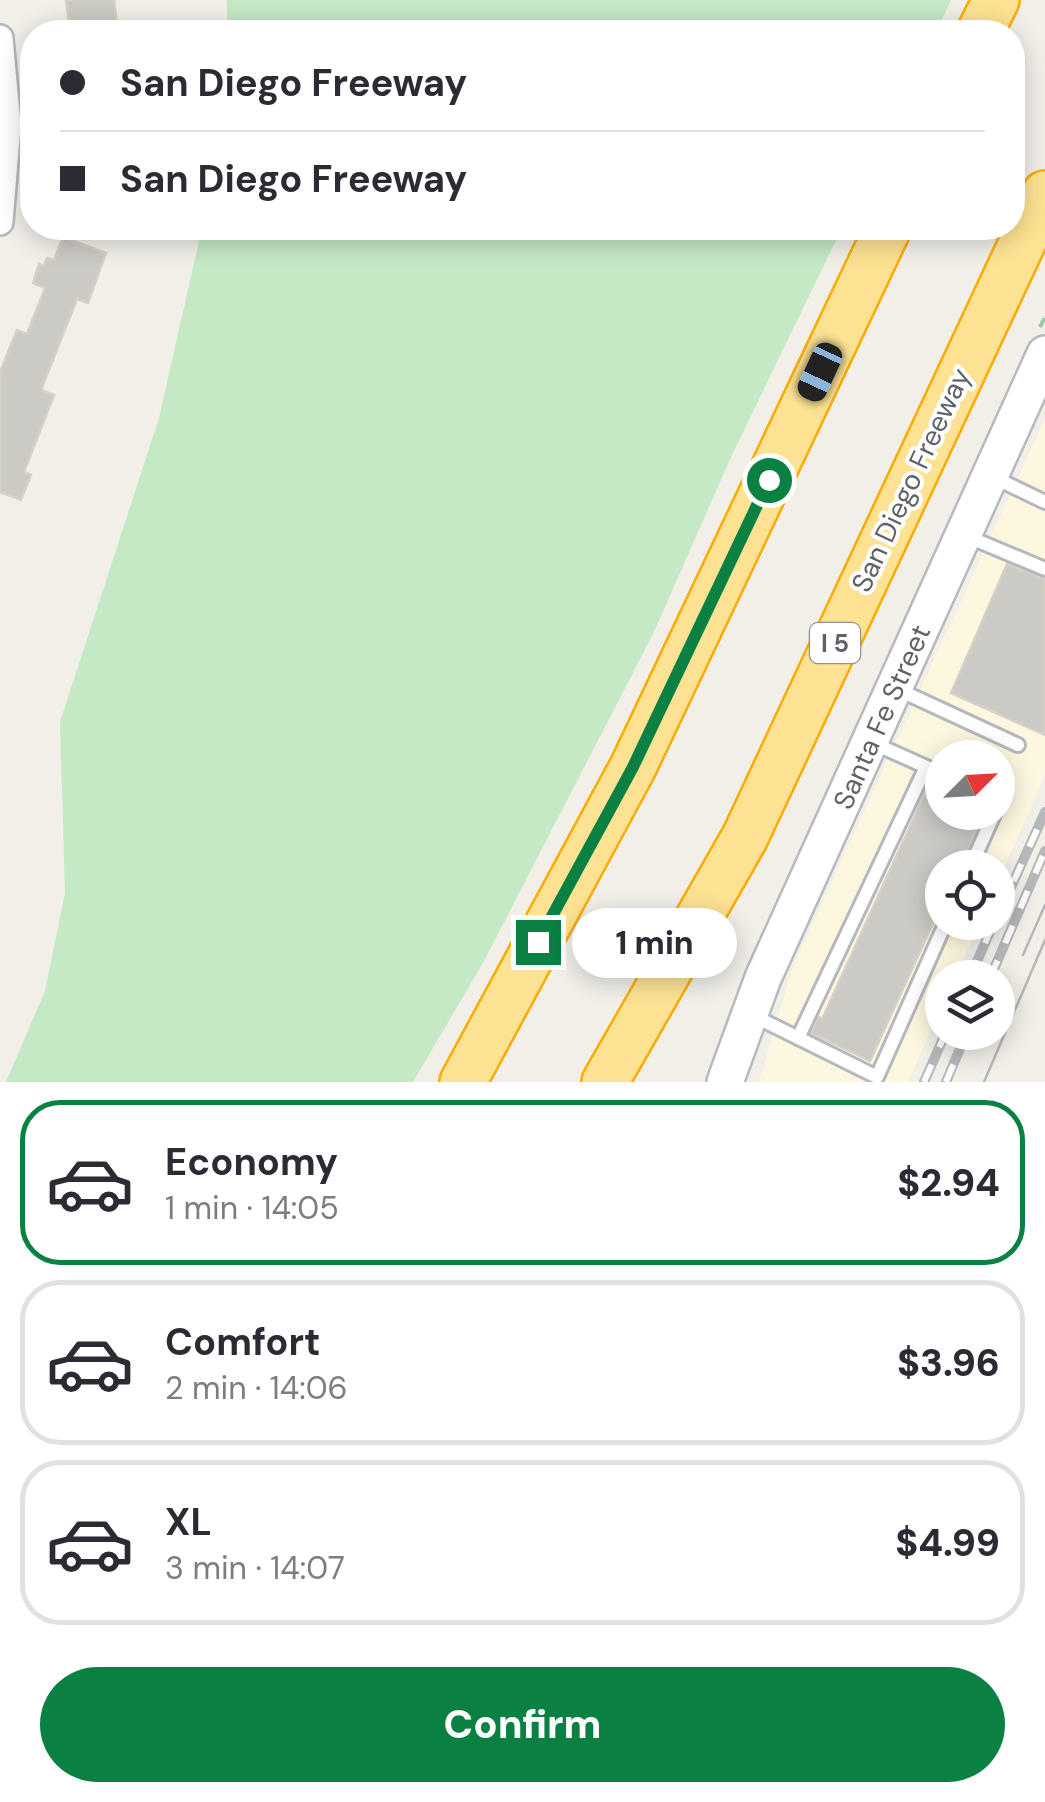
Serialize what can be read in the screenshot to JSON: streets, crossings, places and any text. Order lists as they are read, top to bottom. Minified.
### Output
{"streets":{"highway":["San Diego Freeway","I 5"],"street":["Santa Fe Street"]},"north":"top right","page":{"banner":["San Diego Freeway","San Diego Freeway"],"bubble":"1 min","list":[{"name":"Economy","note":"1 min · 14:05","value":"$2.94"},{"name":"Comfort","note":"2 min · 14:06","value":"$3.96"},{"name":"XL","note":"3 min · 14:07","value":"$4.99"}],"buttons":"Confirm"}}
